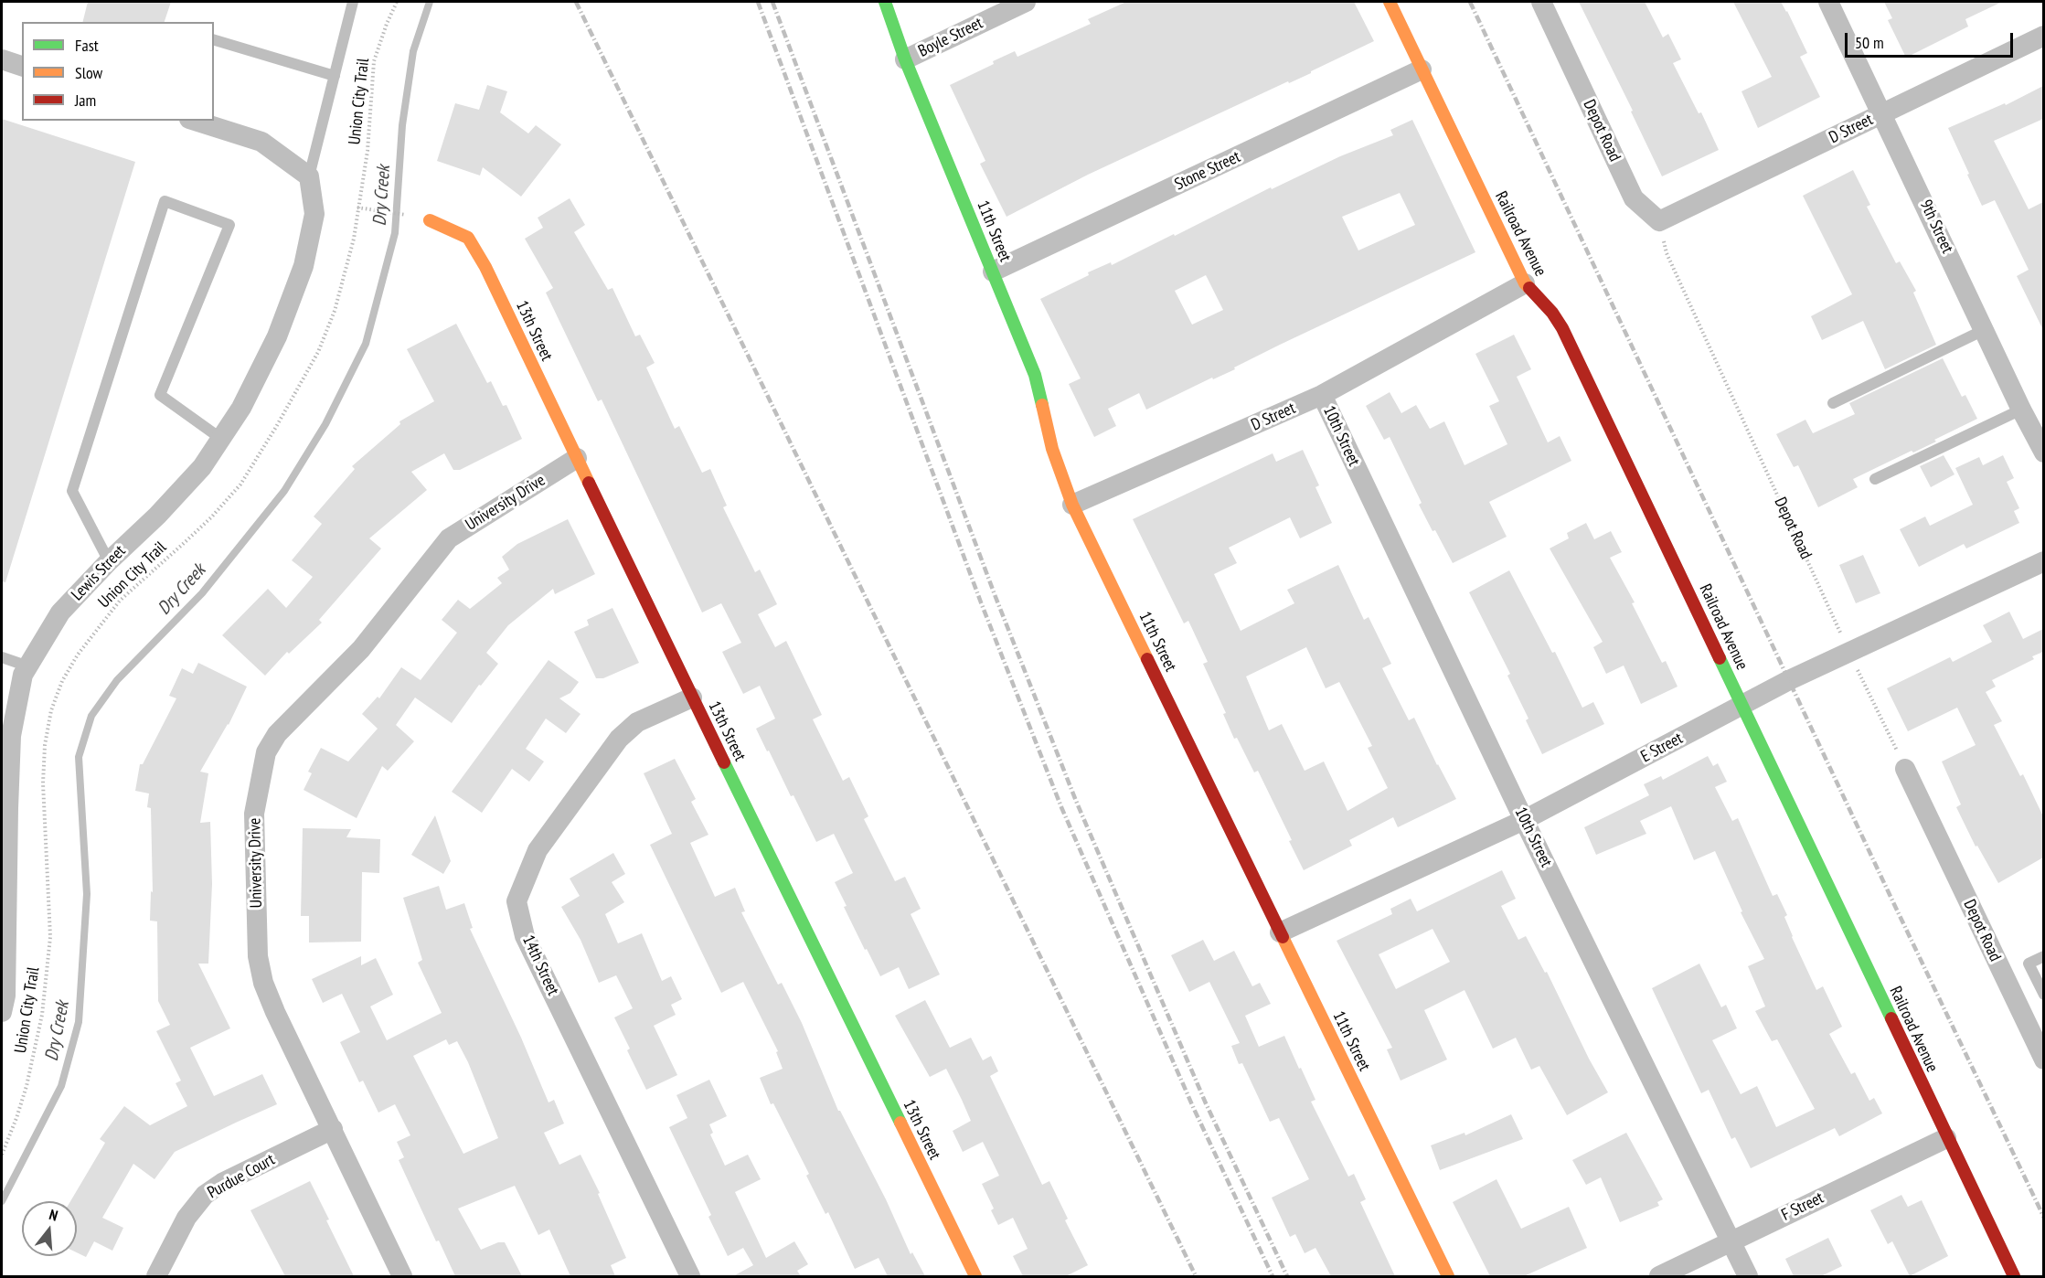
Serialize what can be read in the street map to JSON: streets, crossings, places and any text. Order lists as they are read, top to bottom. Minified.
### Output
{"streets":{"street":["Boyle Street","D Street","Depot Road","Stone Street","9th Street","11th Street","Railroad Avenue","13th Street","10th Street","University Drive","Lewis Street","E Street","14th Street","Purdue Court","F Street"],"path":["Union City Trail"]},"crossings":[["Boyle Street","11th Street"],["D Street","Depot Road"],["D Street","9th Street"],["D Street","11th Street"],["D Street","Railroad Avenue"],["D Street","10th Street"],["Depot Road","E Street"],["Stone Street","11th Street"],["Stone Street","Railroad Avenue"],["11th Street","E Street"],["Railroad Avenue","E Street"],["Railroad Avenue","F Street"],["13th Street","University Drive"],["13th Street","14th Street"],["10th Street","E Street"],["10th Street","F Street"],["University Drive","Purdue Court"]],"water":["Dry Creek"],"legend":["Fast","Slow","Jam"],"scale_bar":"50 m","north":"top"}
